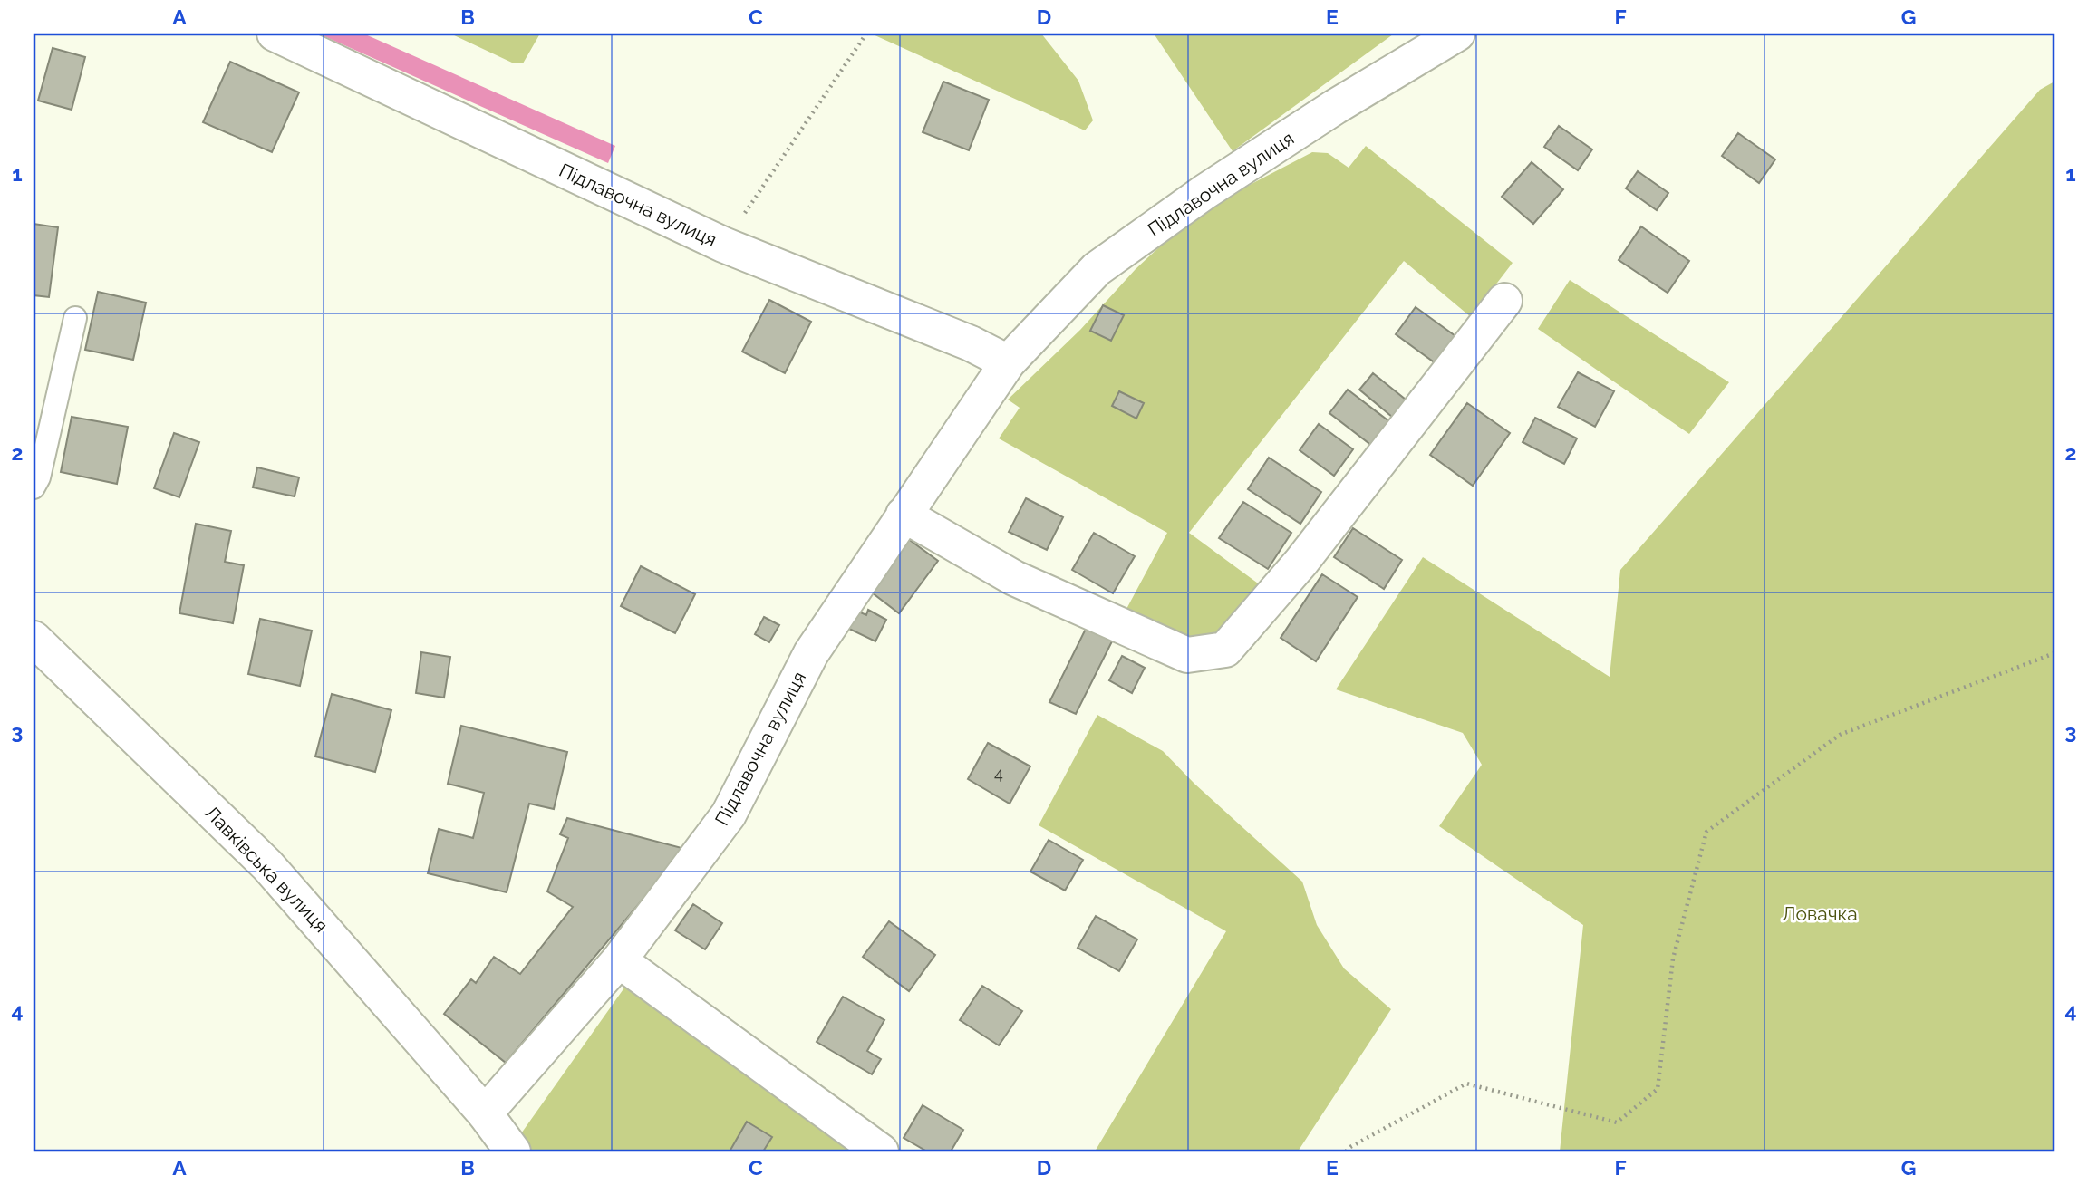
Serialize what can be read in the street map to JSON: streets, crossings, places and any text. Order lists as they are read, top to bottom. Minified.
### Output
{"streets":{"street":["Підлавочна вулиця","Лавківська вулиця"]},"crossings":[["Підлавочна вулиця","Лавківська вулиця"]],"parks":["Ловачка"],"house_numbers":["4"],"grid":{"columns":["A","B","C","D","E","F","G"],"rows":["1","2","3","4"]}}
